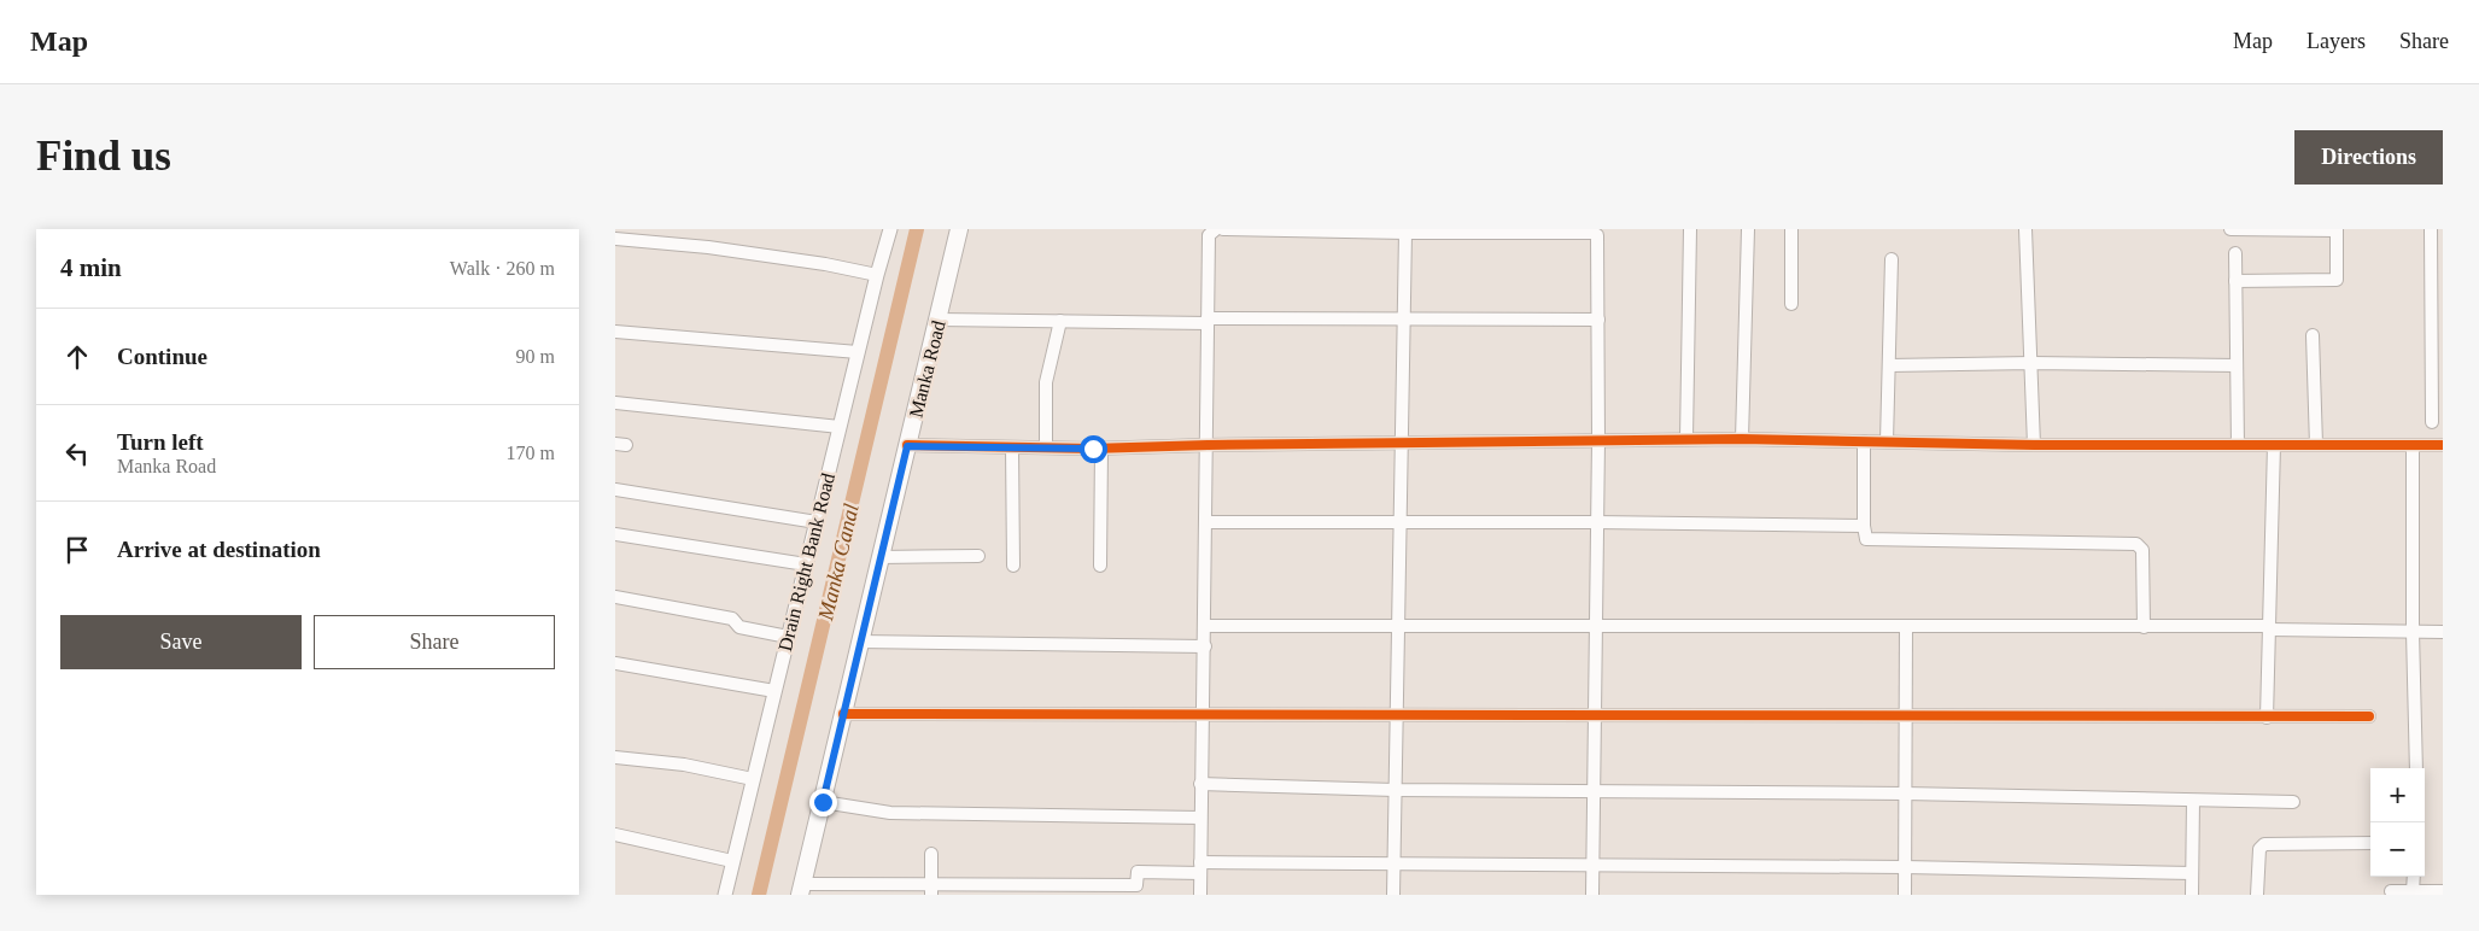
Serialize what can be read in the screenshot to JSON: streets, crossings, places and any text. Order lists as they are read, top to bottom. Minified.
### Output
{"streets":{"main road":["Manka Road"],"street":["Drain Right Bank Road"]},"water":["Manka Canal"],"page":{"header":"Map","nav":["Map","Layers","Share"],"buttons":["Directions",["Save","Share"]],"title":"Find us","heading":["4 min","Walk · 260 m"],"list":[["Continue","90 m"],["Turn left","Manka Road","170 m"],"Arrive at destination"],"map_buttons":["+","−"]}}
